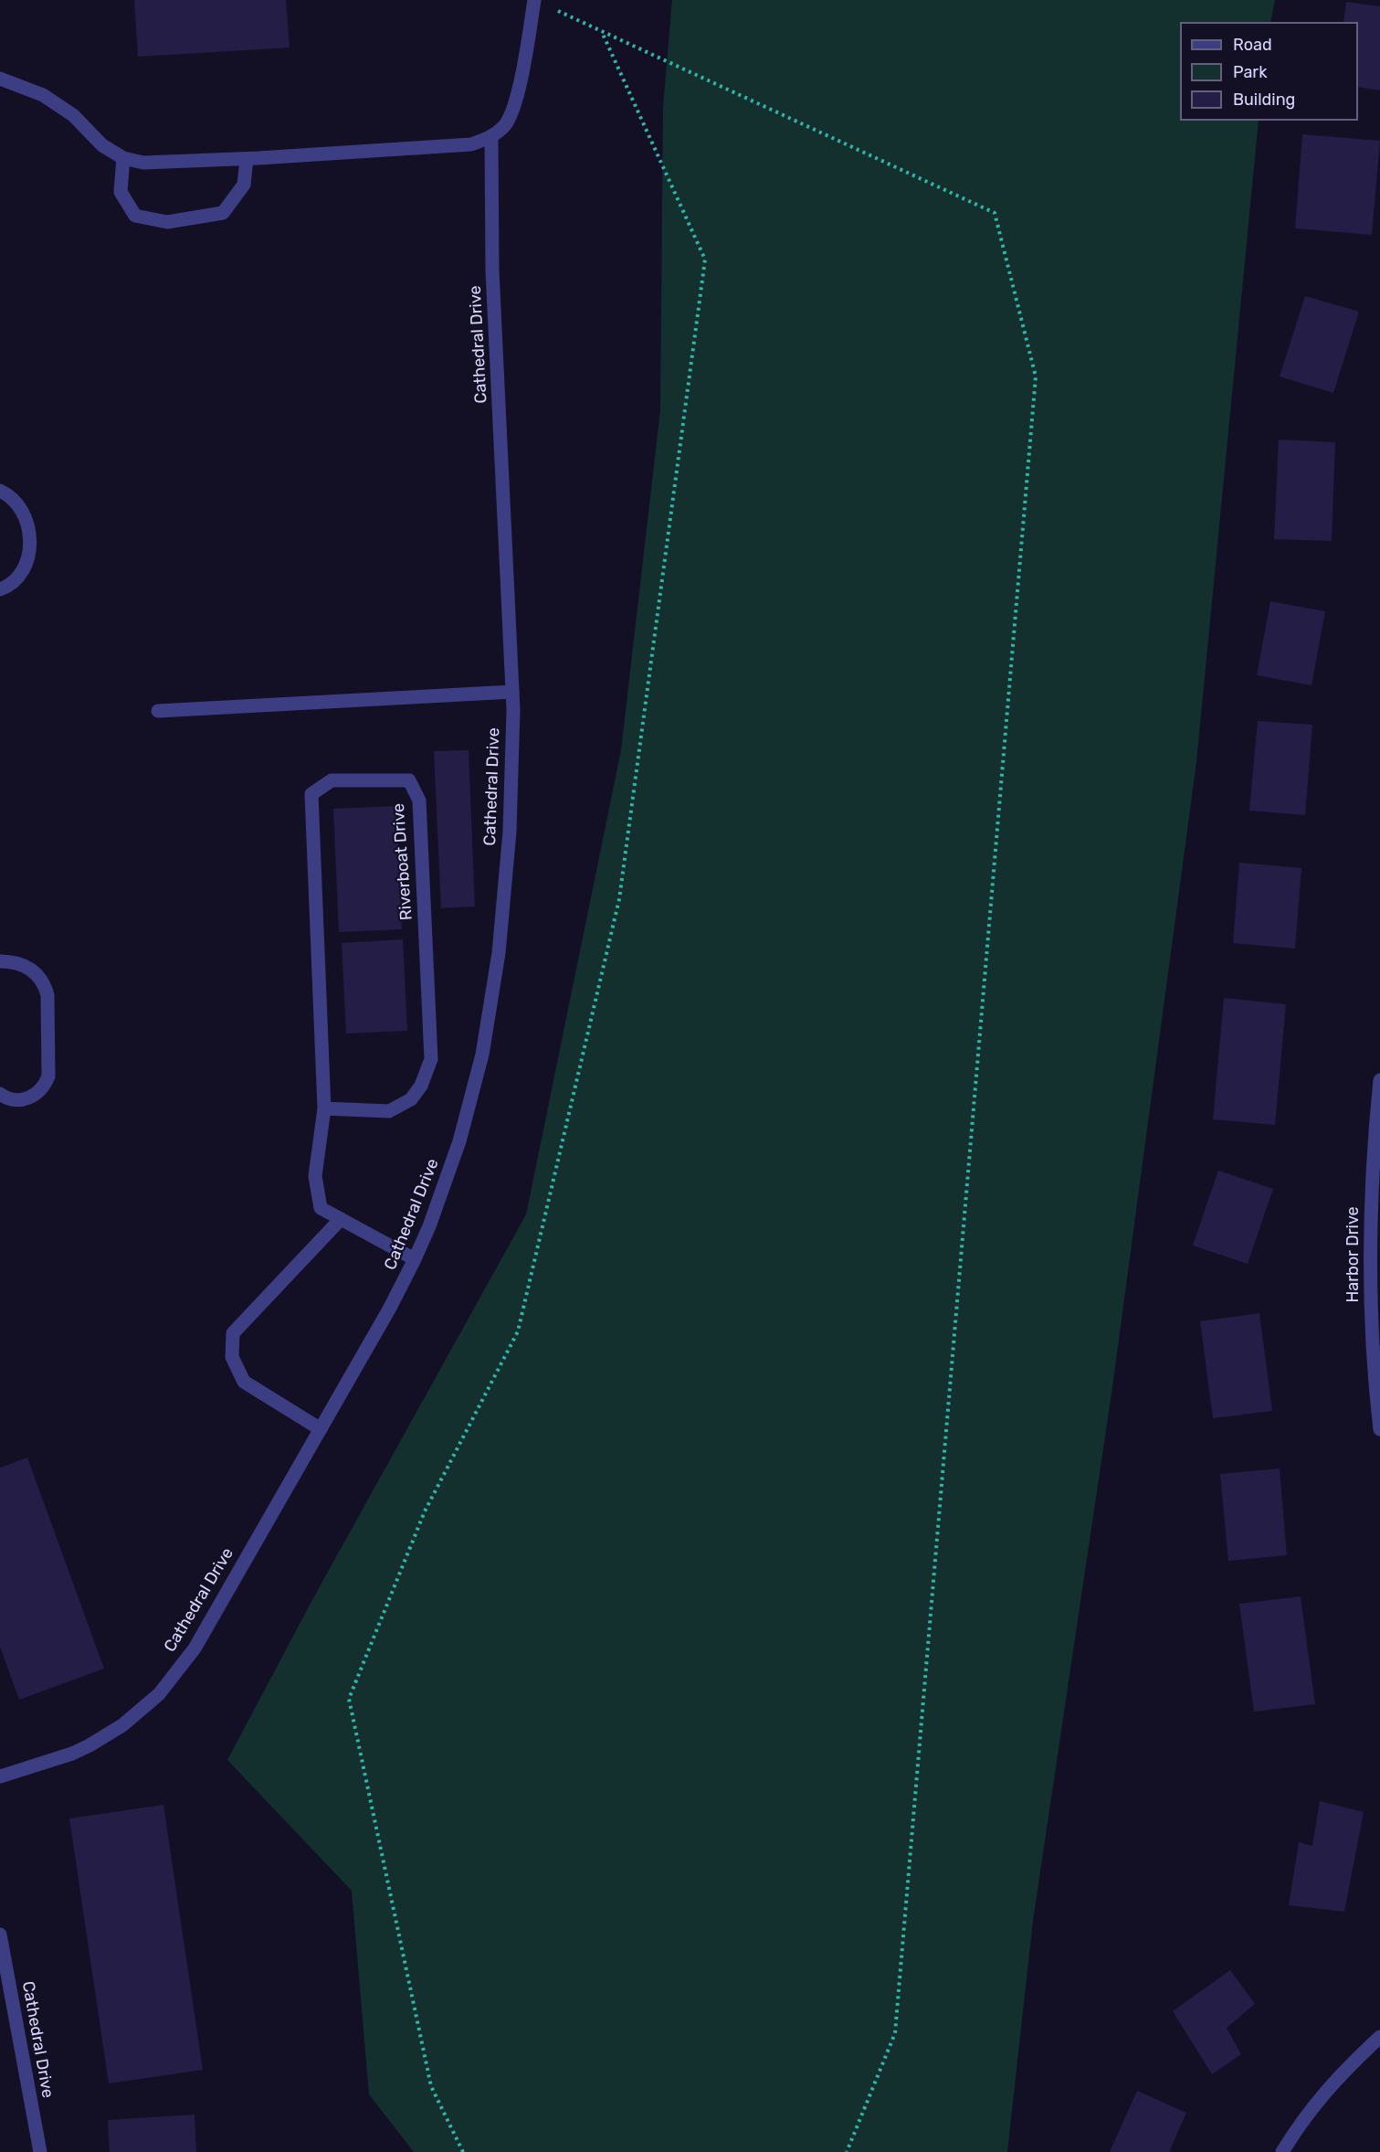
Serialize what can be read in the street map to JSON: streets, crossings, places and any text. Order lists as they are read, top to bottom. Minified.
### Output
{"streets":{"street":["Cathedral Drive","Riverboat Drive","Harbor Drive"]},"crossings":[["Cathedral Drive","Riverboat Drive"]],"legend":["Road","Park","Building"]}
